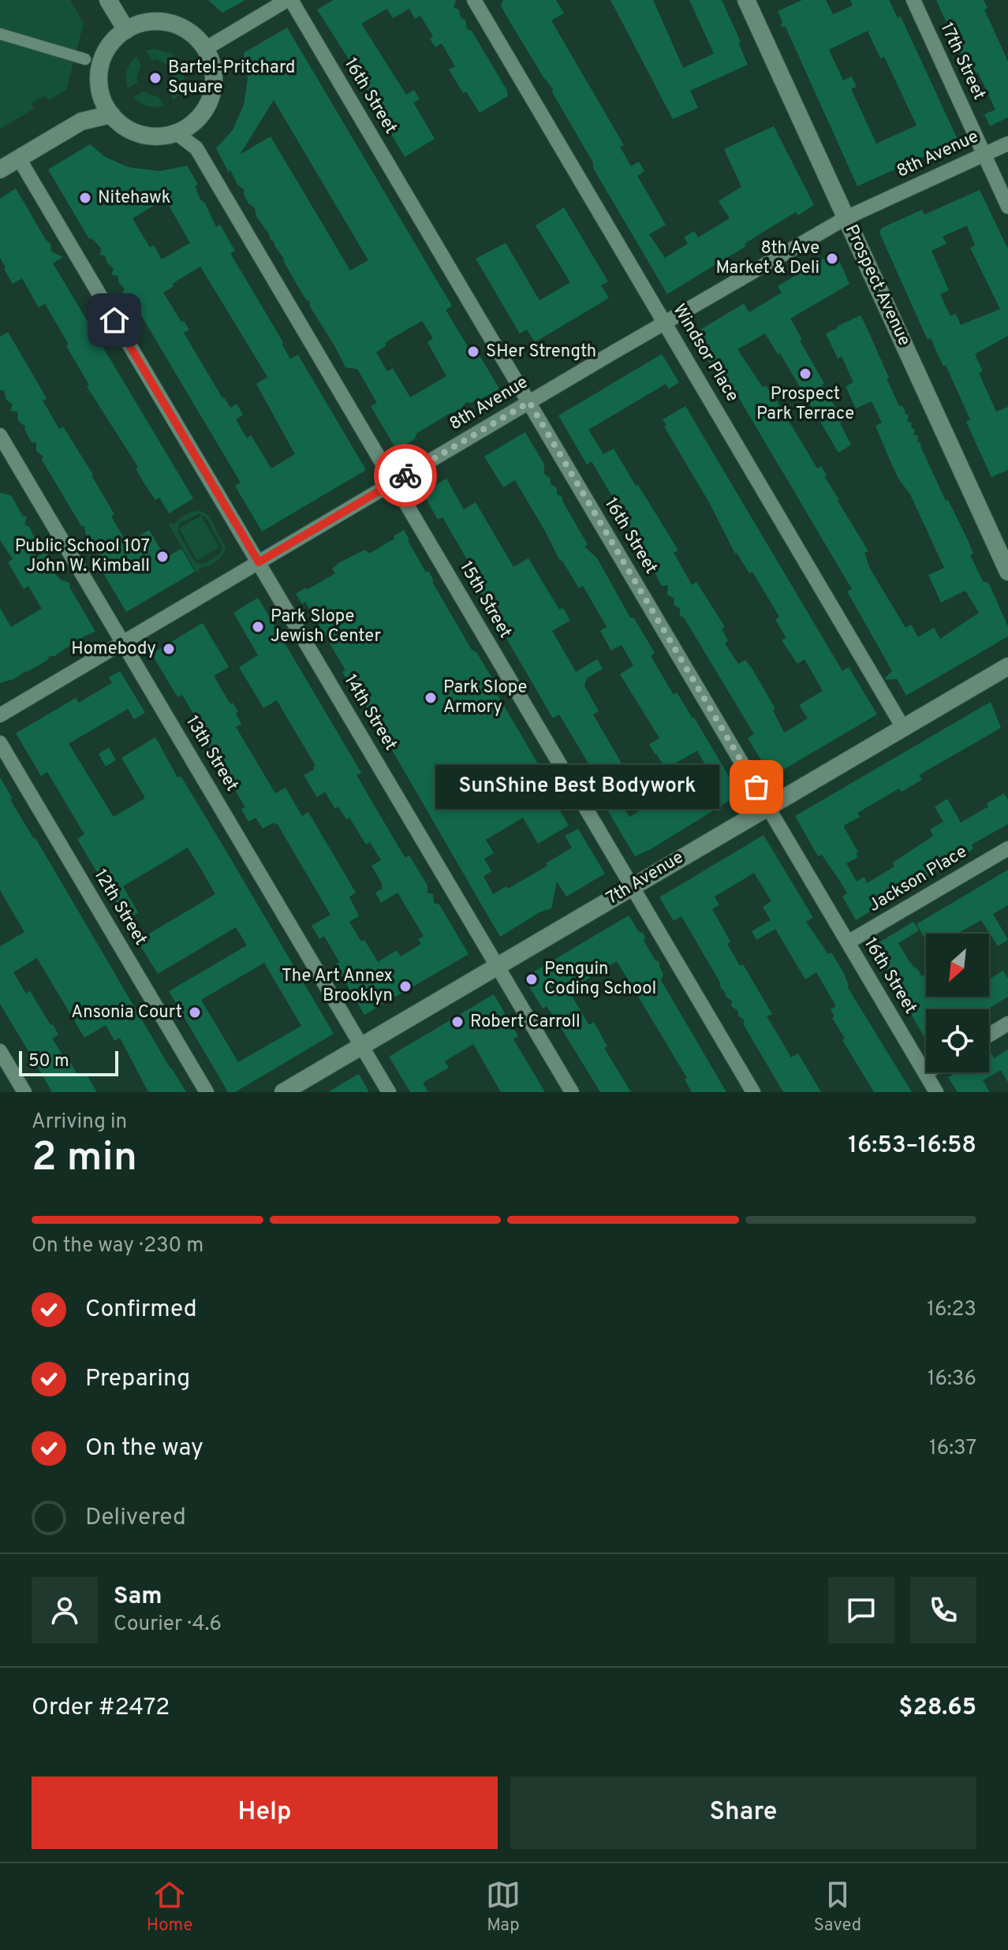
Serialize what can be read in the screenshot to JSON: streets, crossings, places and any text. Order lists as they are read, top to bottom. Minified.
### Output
{"streets":{"street":["17th Street","16th Street","8th Avenue","Prospect Avenue","Windsor Place","15th Street","14th Street","13th Street","7th Avenue","Jackson Place","12th Street"]},"crossings":[["17th Street","8th Avenue"],["16th Street","8th Avenue"],["16th Street","7th Avenue"],["16th Street","Jackson Place"],["8th Avenue","Prospect Avenue"],["8th Avenue","Windsor Place"],["8th Avenue","15th Street"],["8th Avenue","14th Street"],["8th Avenue","13th Street"],["Windsor Place","7th Avenue"],["15th Street","7th Avenue"],["14th Street","7th Avenue"],["13th Street","7th Avenue"]],"places":["Bartel-Pritchard Square","Nitehawk","8th Ave Market & Deli","SHer Strength","Prospect Park Terrace","Public School 107 John W. Kimball","Park Slope Jewish Center","Homebody","Park Slope Armory","SunShine Best Bodywork","Penguin Coding School","The Art Annex Brooklyn","Ansonia Court","Robert Carroll"],"scale_bar":"50 m","north":"bottom left","page":{"bubble":"SunShine Best Bodywork","scale":"50 m","heading":["2 min","Arriving in","16:53–16:58"],"panel":["Sam","Courier · 4.6","Order #2472","$28.65"],"bar":"On the way · 230 m","list":[["Confirmed","16:23"],["Preparing","16:36"],["On the way","16:37"],"Delivered"],"buttons":["Help","Share"],"tabs":["Home","Map","Saved"]}}
